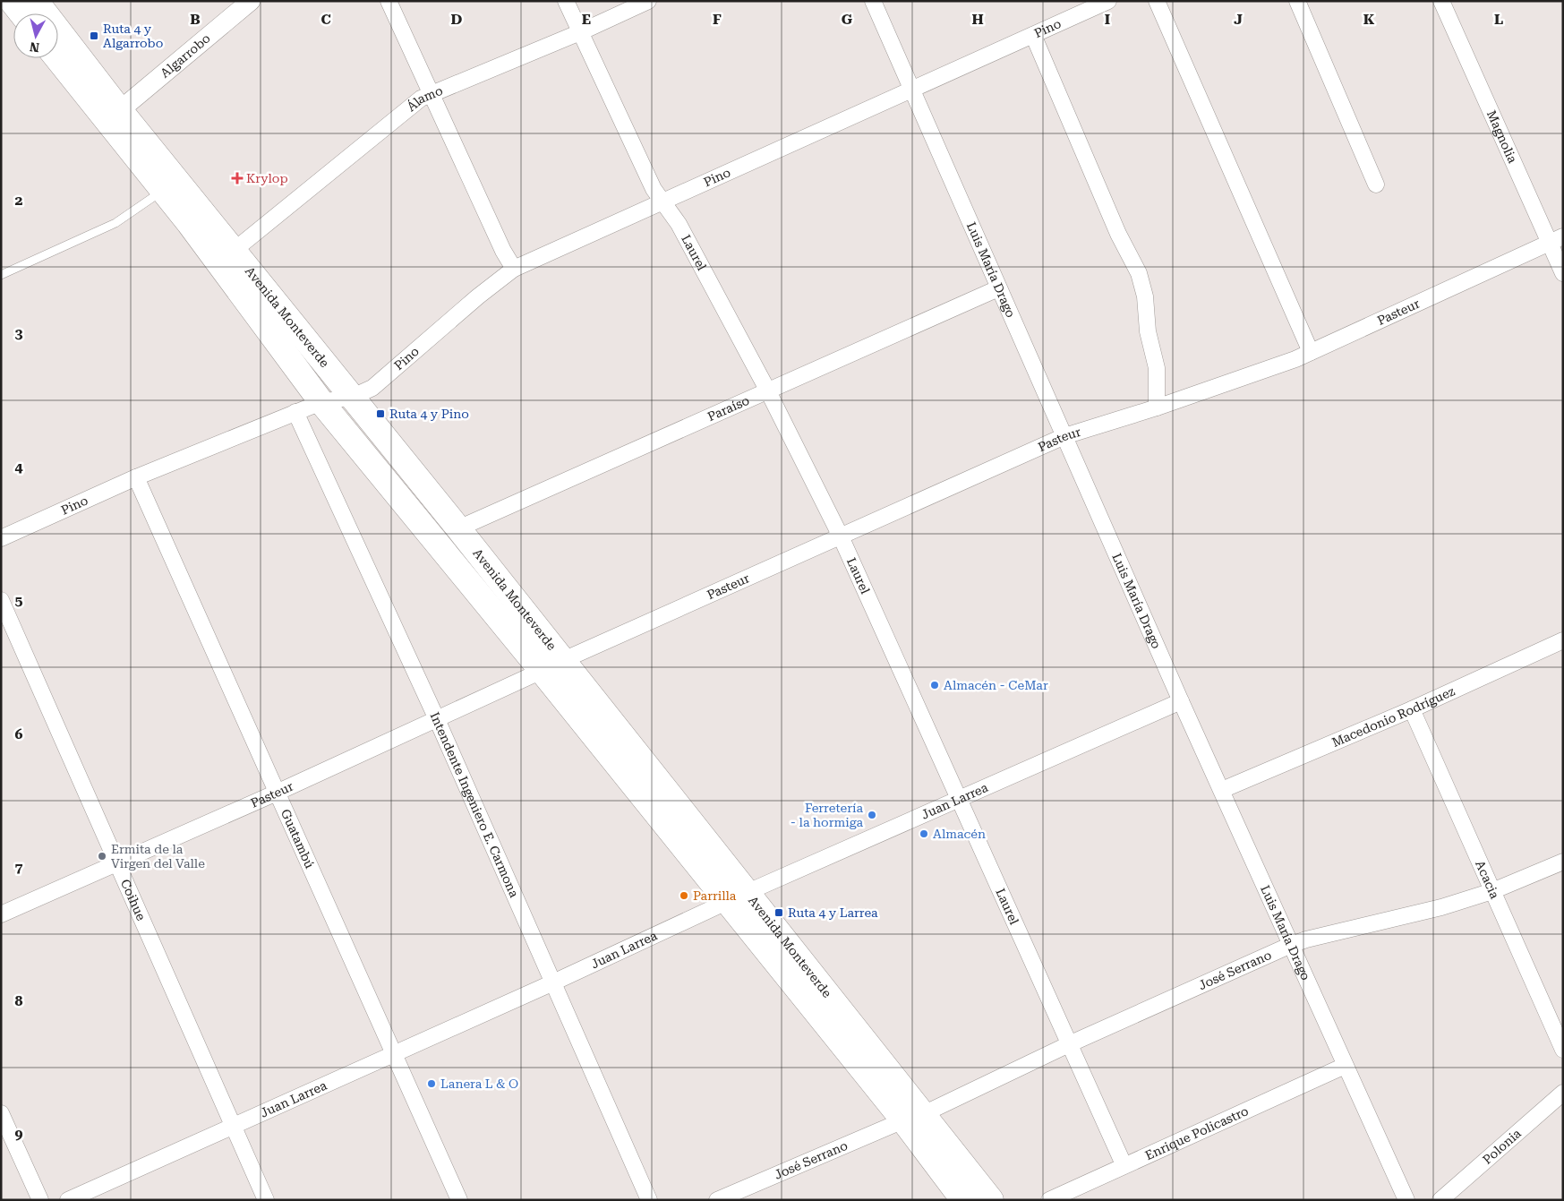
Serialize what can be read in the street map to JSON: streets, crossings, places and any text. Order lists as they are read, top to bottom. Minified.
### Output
{"streets":{"main road":["Avenida Monteverde"],"street":["Pino","Algarrobo","Álamo","Magnolia","Laurel","Luis María Drago","Pasteur","Paraíso","Macedonio Rodríguez","Juan Larrea","Intendente Ingeniero E. Carmona","Guatambú","Acacia","Coihue","José Serrano","Enrique Policastro","Polonia"]},"crossings":[["Pino","Laurel"],["Pino","Luis María Drago"],["Pino","Avenida Monteverde"],["Pino","Intendente Ingeniero E. Carmona"],["Pino","Guatambú"],["Algarrobo","Avenida Monteverde"],["Álamo","Laurel"],["Álamo","Avenida Monteverde"],["Magnolia","Pasteur"],["Laurel","Pasteur"],["Laurel","Paraíso"],["Laurel","Juan Larrea"],["Laurel","José Serrano"],["Laurel","Enrique Policastro"],["Luis María Drago","Pasteur"],["Luis María Drago","Paraíso"],["Luis María Drago","Macedonio Rodríguez"],["Luis María Drago","Juan Larrea"],["Luis María Drago","José Serrano"],["Luis María Drago","Enrique Policastro"],["Pasteur","Avenida Monteverde"],["Pasteur","Intendente Ingeniero E. Carmona"],["Pasteur","Guatambú"],["Pasteur","Coihue"],["Avenida Monteverde","Paraíso"],["Avenida Monteverde","Juan Larrea"],["Avenida Monteverde","José Serrano"],["Macedonio Rodríguez","Acacia"],["Juan Larrea","Intendente Ingeniero E. Carmona"],["Juan Larrea","Guatambú"],["Juan Larrea","Coihue"],["Acacia","José Serrano"]],"places":{"transit":["Ruta 4 y Algarrobo","Ruta 4 y Pino","Ruta 4 y Larrea"],"health":["Krylop"],"other":["Almacén - CeMar","Ferretería - la hormiga","Almacén","Ermita de la Virgen del Valle","Parrilla","Lanera L & O"]},"north":"bottom","grid":{"columns":["B","C","D","E","F","G","H","I","J","K","L"],"rows":["2","3","4","5","6","7","8","9"]}}
